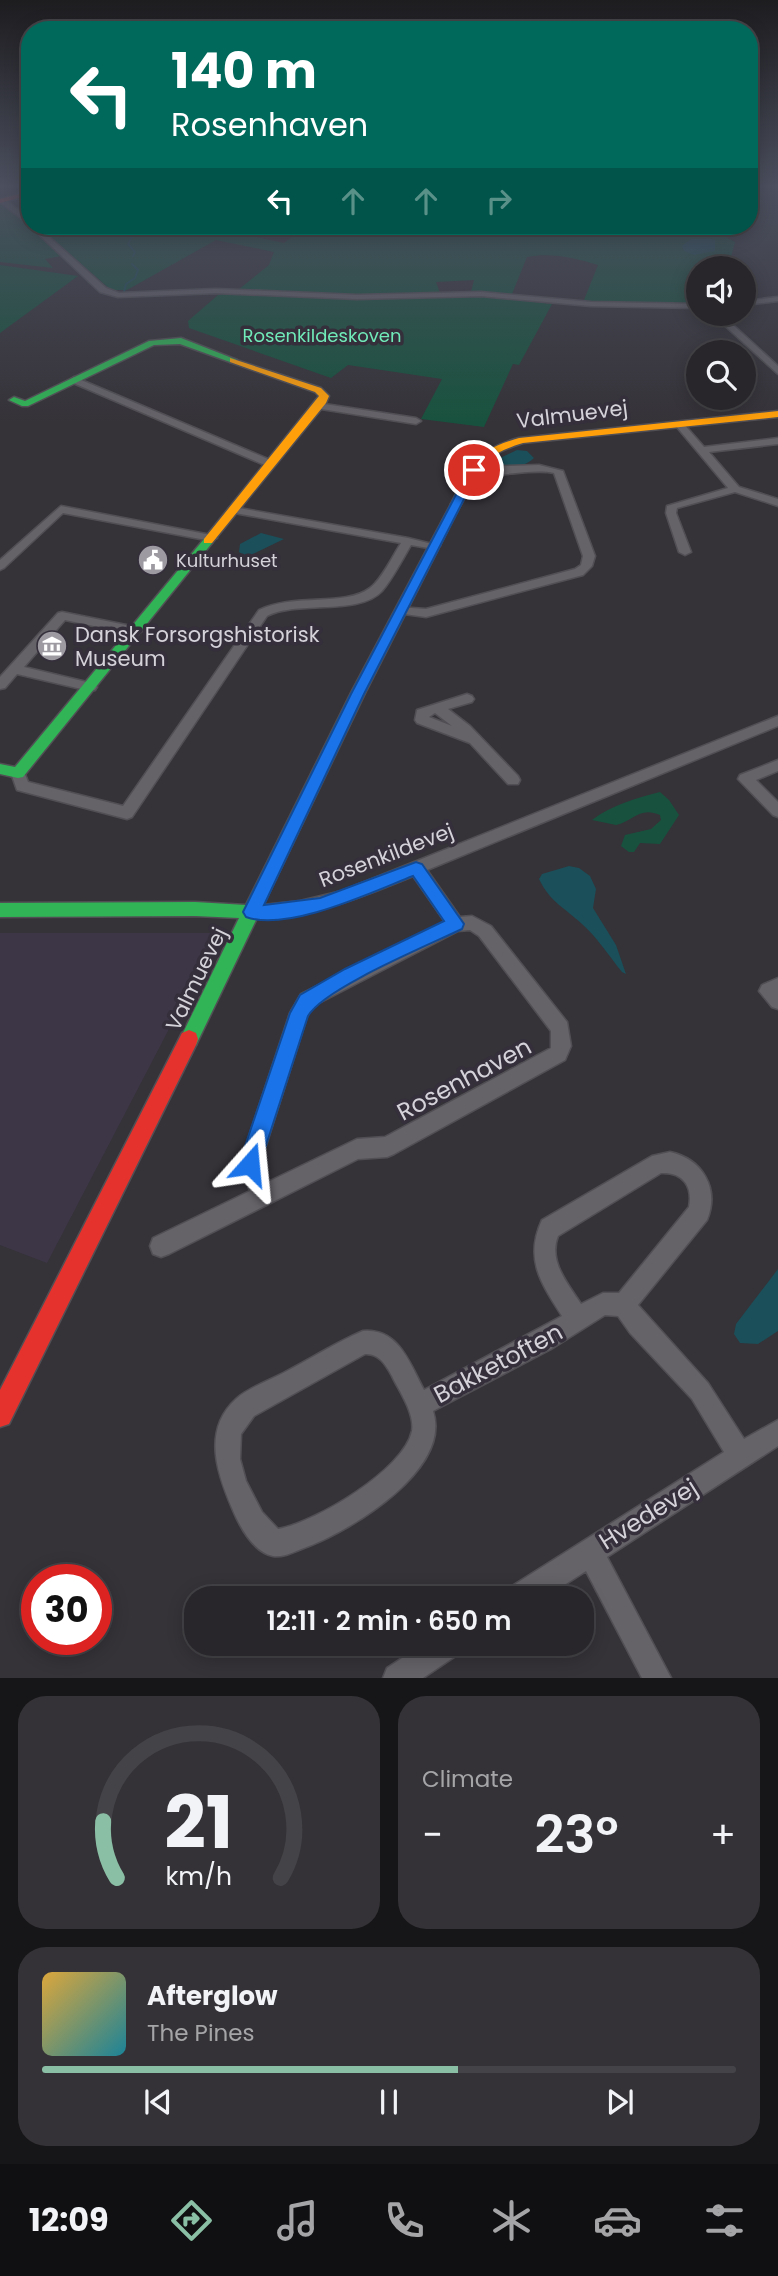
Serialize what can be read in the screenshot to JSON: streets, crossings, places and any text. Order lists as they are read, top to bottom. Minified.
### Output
{"streets":{"street":["Valmuevej","Rosenkildevej","Rosenhaven","Bakketoften","Hvedevej"]},"crossings":[["Valmuevej","Rosenkildevej"]],"parks":["Rosenkildeskoven"],"places":{"public building":["Kulturhuset"],"museum":["Dansk Forsorgshistorisk Museum"]},"page":{"turn":["140 m","Rosenhaven"],"limit":"30","trip":"12:11 · 2 min · 650 m","tile":"Climate","heat":["−","23°","+"],"song":["Afterglow","The Pines"],"tabs":"12:09","gauge":["21","km/h"]}}
